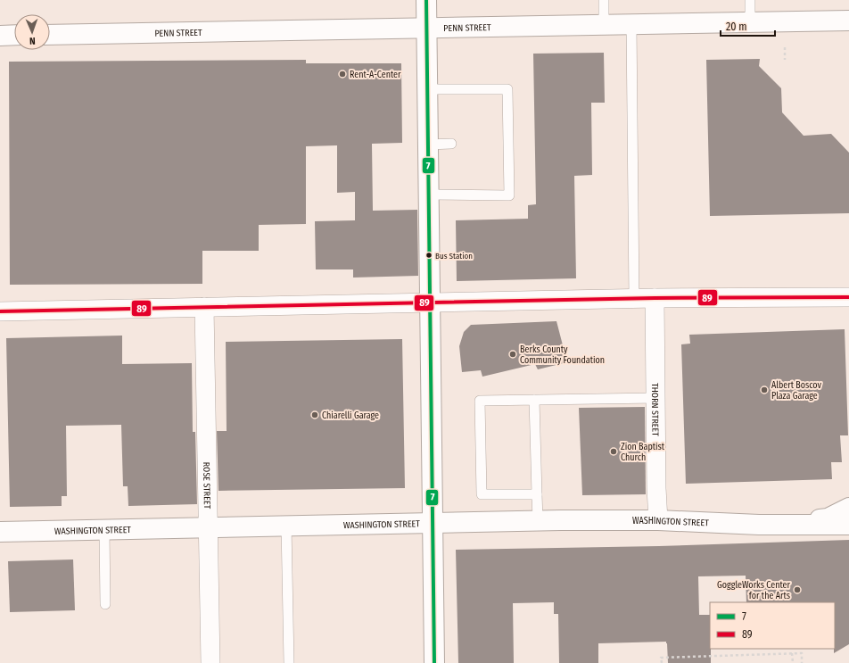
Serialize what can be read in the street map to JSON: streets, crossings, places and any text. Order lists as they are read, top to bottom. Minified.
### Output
{"streets":{"main road":["PENN STREET","WASHINGTON STREET"],"street":["THORN STREET","ROSE STREET"]},"crossings":[["THORN STREET","WASHINGTON STREET"],["ROSE STREET","WASHINGTON STREET"]],"places":["Rent-A-Center","Bus Station","Berks County Community Foundation","Albert Boscov Plaza Garage","Chiarelli Garage","Zion Baptist Church","GoggleWorks Center for the Arts"],"lines":["transit line 7","transit line 89"],"legend":["7","89"],"scale_bar":"20 m","north":"bottom"}
